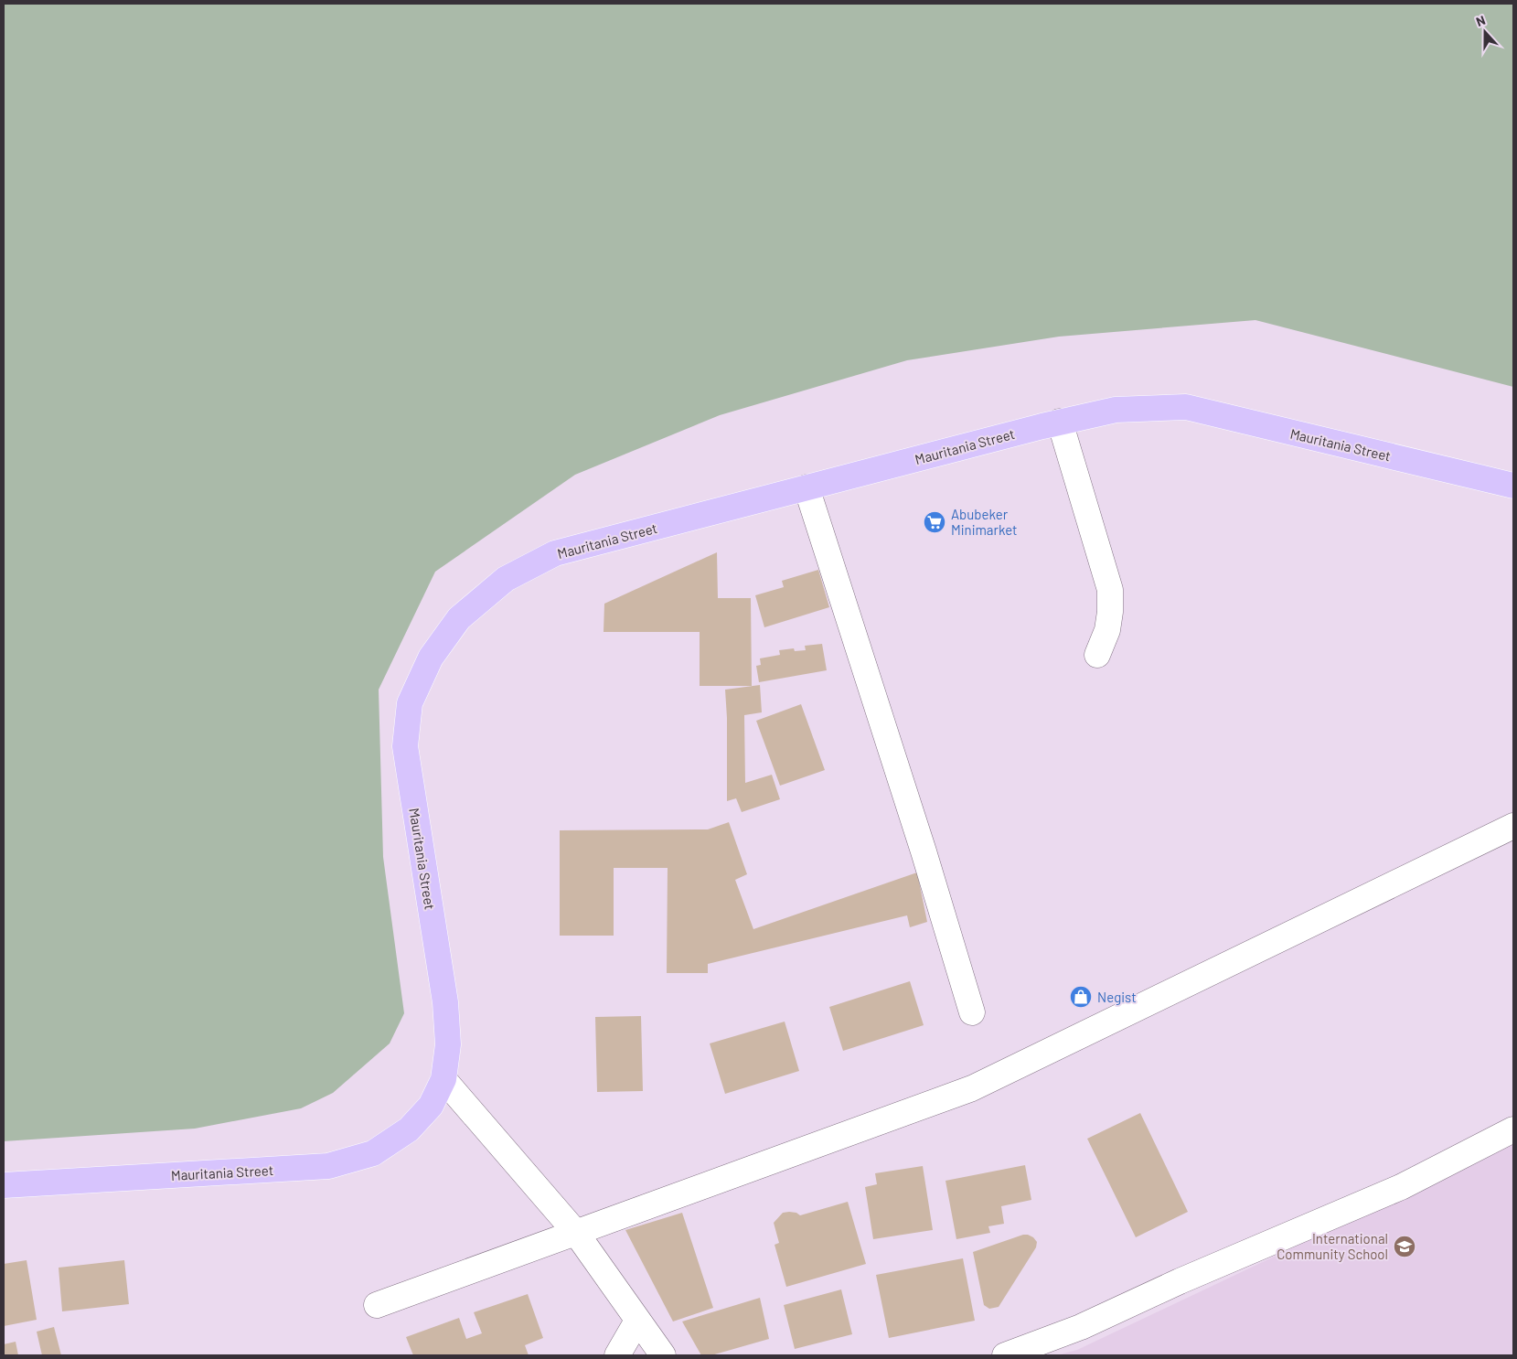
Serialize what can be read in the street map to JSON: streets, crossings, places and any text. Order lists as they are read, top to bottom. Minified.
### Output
{"streets":{"main road":["Mauritania Street"]},"places":{"supermarket":["Abubeker Minimarket"],"shop":["Negist"],"school or university":["International Community School"]},"north":"top"}
